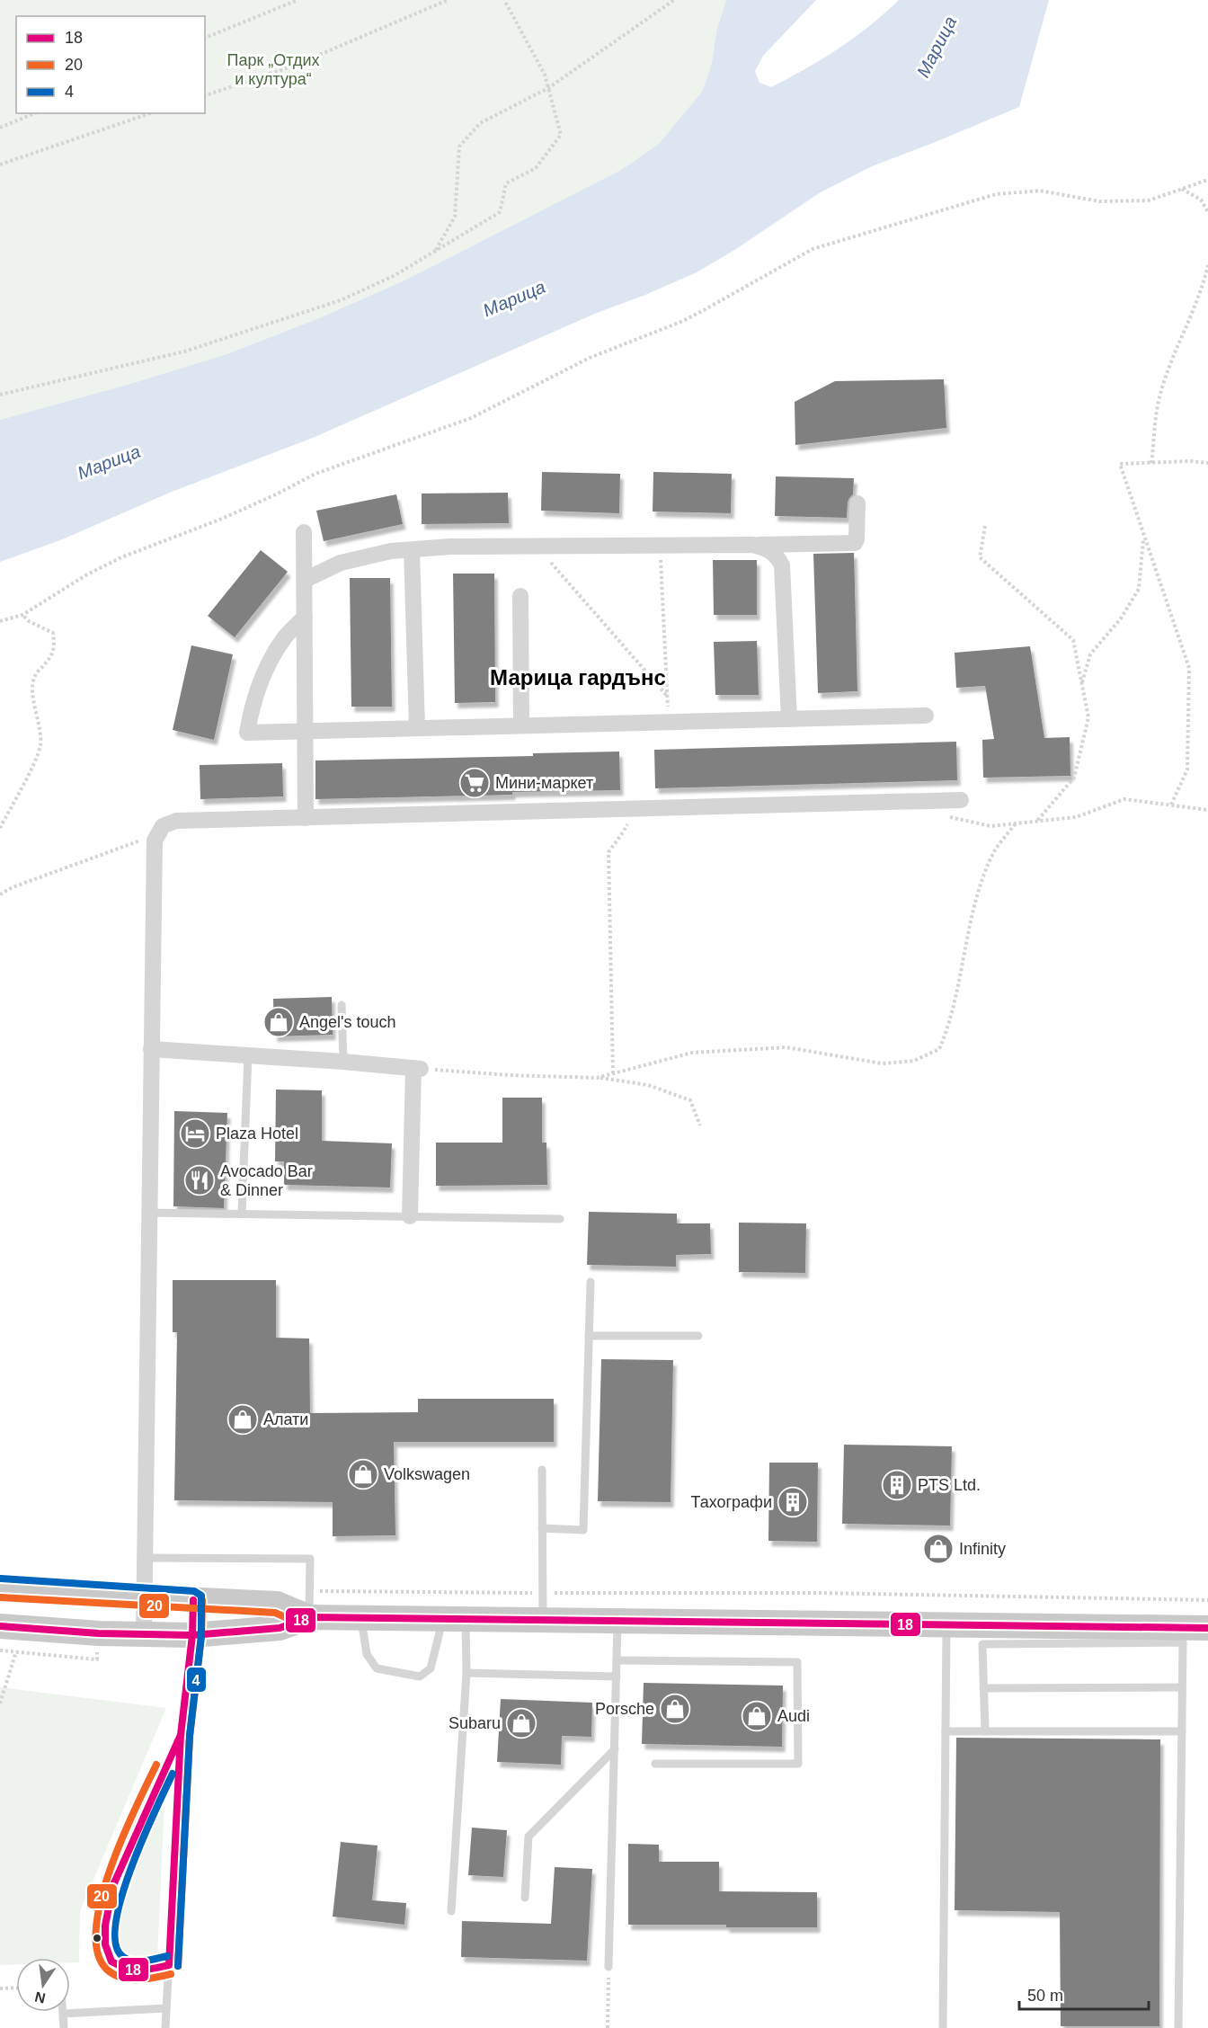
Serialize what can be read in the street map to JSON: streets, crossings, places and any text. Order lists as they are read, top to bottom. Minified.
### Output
{"districts":["Марица гардънс"],"water":["Марица"],"parks":["Парк „Отдих и култура“"],"places":{"supermarket":["Мини-маркет"],"shop":["Angel's touch","Алати","Volkswagen","Infinity","Porsche","Audi","Subaru"],"hotel":["Plaza Hotel"],"restaurant":["Avocado Bar & Dinner"],"building":["PTS Ltd.","Тахографи"]},"lines":["transit line 4","transit line 20","transit line 18"],"legend":["18","20","4"],"scale_bar":"50 m","north":"bottom"}
